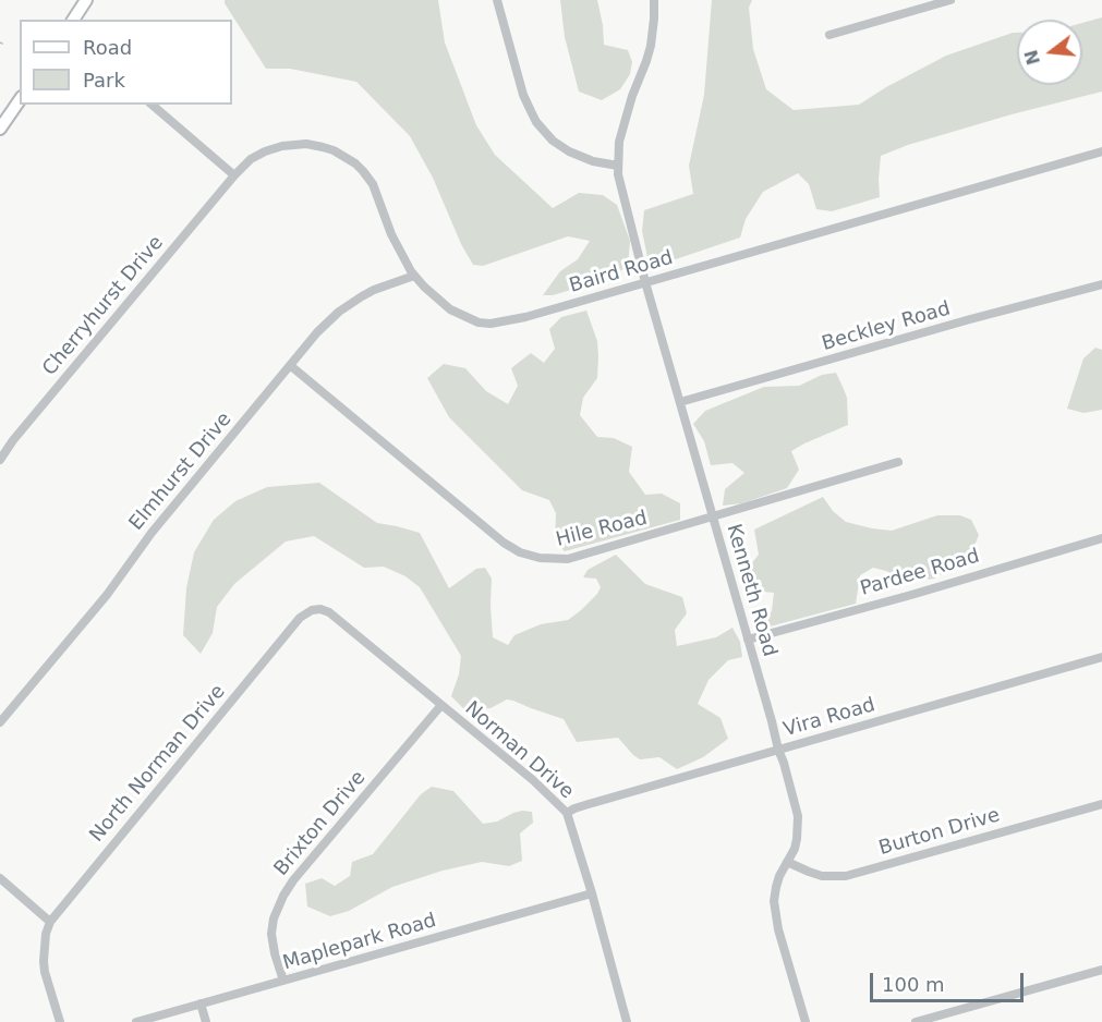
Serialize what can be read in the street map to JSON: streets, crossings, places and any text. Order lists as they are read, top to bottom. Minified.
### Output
{"streets":{"street":["Baird Road","Cherryhurst Drive","Beckley Road","Elmhurst Drive","Hile Road","Pardee Road","Kenneth Road","Vira Road","Norman Drive","North Norman Drive","Brixton Drive","Burton Drive","Maplepark Road"]},"crossings":[["Baird Road","Cherryhurst Drive"],["Baird Road","Elmhurst Drive"],["Baird Road","Kenneth Road"],["Beckley Road","Kenneth Road"],["Elmhurst Drive","Hile Road"],["Hile Road","Kenneth Road"],["Pardee Road","Kenneth Road"],["Kenneth Road","Vira Road"],["Kenneth Road","Burton Drive"],["Vira Road","Norman Drive"],["Norman Drive","North Norman Drive"],["Norman Drive","Brixton Drive"],["Norman Drive","Maplepark Road"],["Brixton Drive","Maplepark Road"]],"legend":["Road","Park"],"scale_bar":"100 m","north":"left"}
